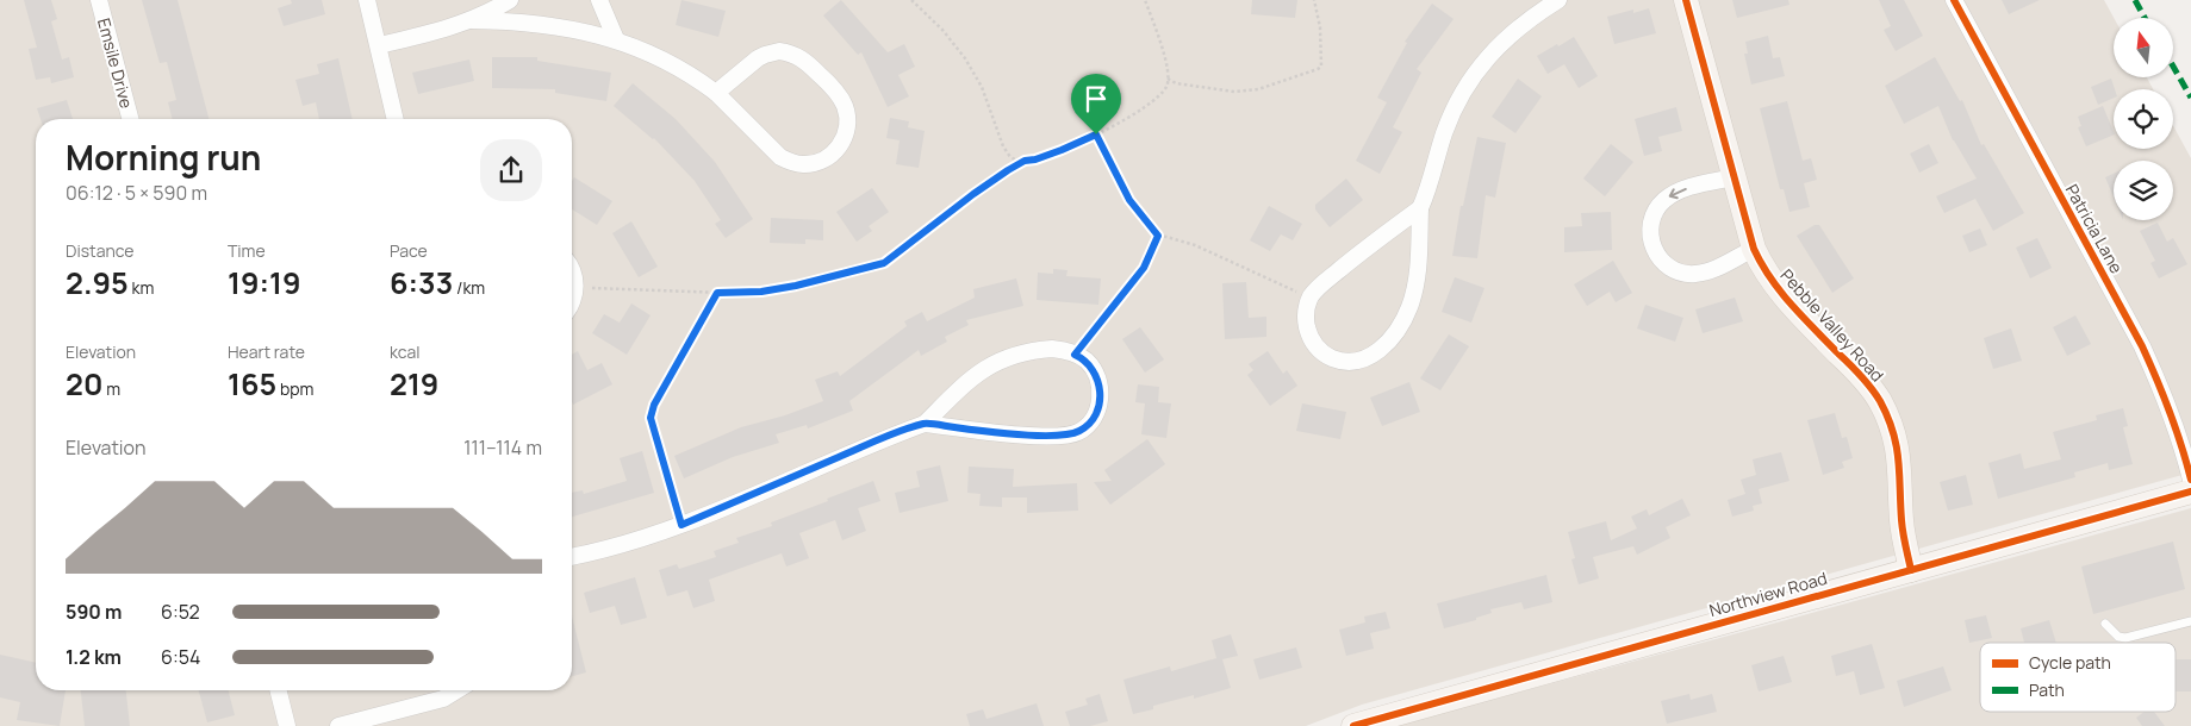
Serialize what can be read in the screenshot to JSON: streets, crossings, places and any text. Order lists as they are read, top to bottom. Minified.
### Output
{"streets":{"street":["Emsile Drive","Patricia Lane","Pebble Valley Road","Northview Road"]},"crossings":[["Pebble Valley Road","Northview Road"]],"legend":["Cycle path","Path"],"north":"top","page":{"heading":["Morning run","06:12 · 5 × 590 m"],"stats":[["Distance","2.95 km"],["Time","19:19"],["Pace","6:33 /km"],["Elevation","20 m"],["Heart rate","165 bpm"],["kcal","219"]],"chart":["Elevation","111–114 m"],"list":[{"name":"590 m","note":"6:52"},{"name":"1.2 km","note":"6:54"}]}}
